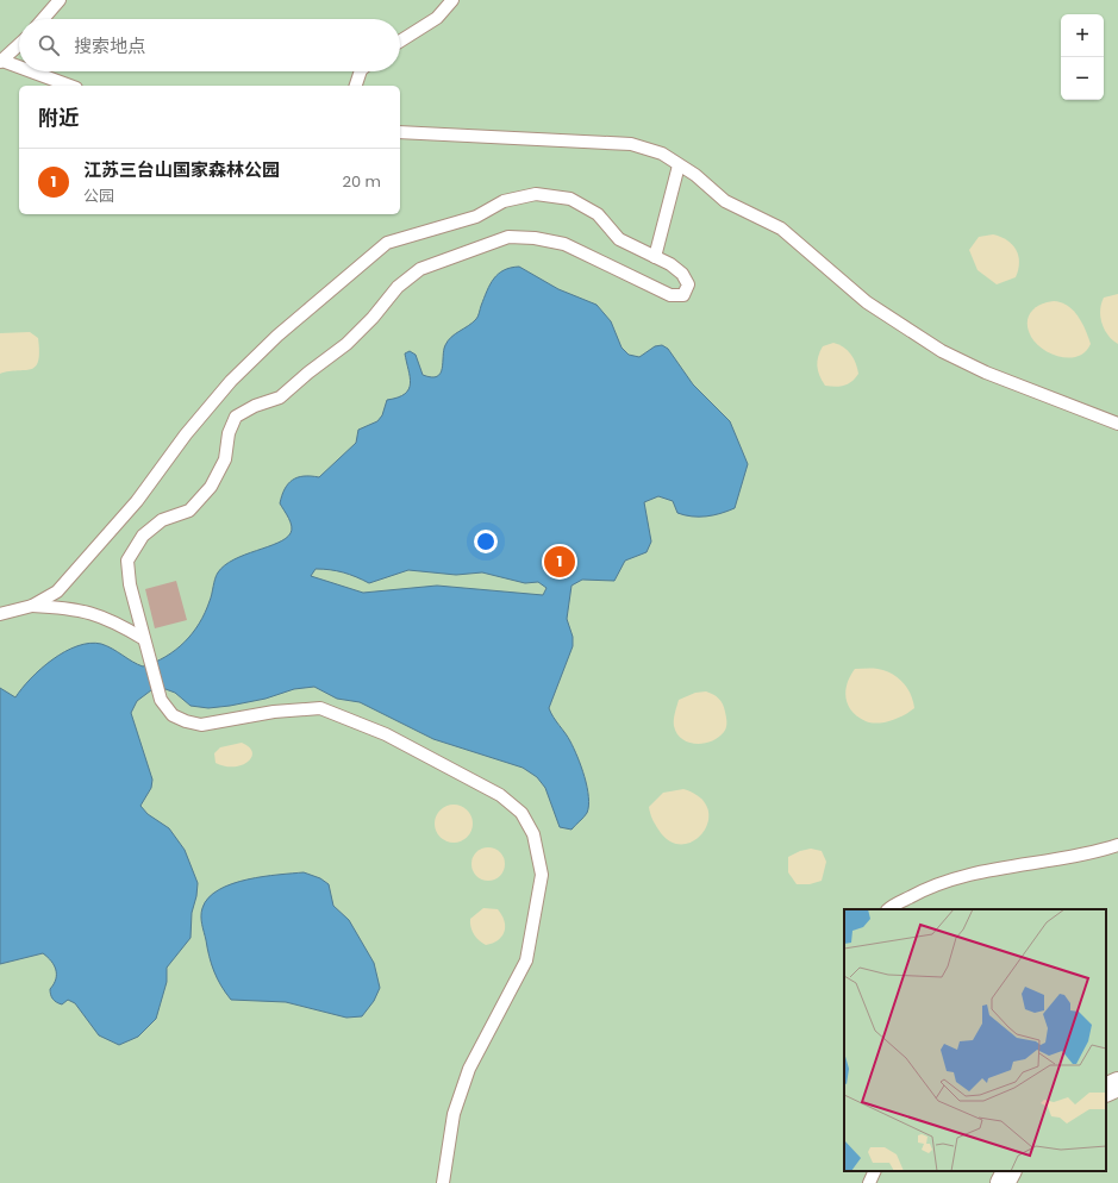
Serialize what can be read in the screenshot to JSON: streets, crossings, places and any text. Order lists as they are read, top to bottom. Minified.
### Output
{"page":{"map_buttons":["+","−"],"search":"搜索地点","heading":"附近","list":[{"mark":"1","name":"江苏三台山国家森林公园","note":"公园","value":"20 m"}],"pins":"1"}}
